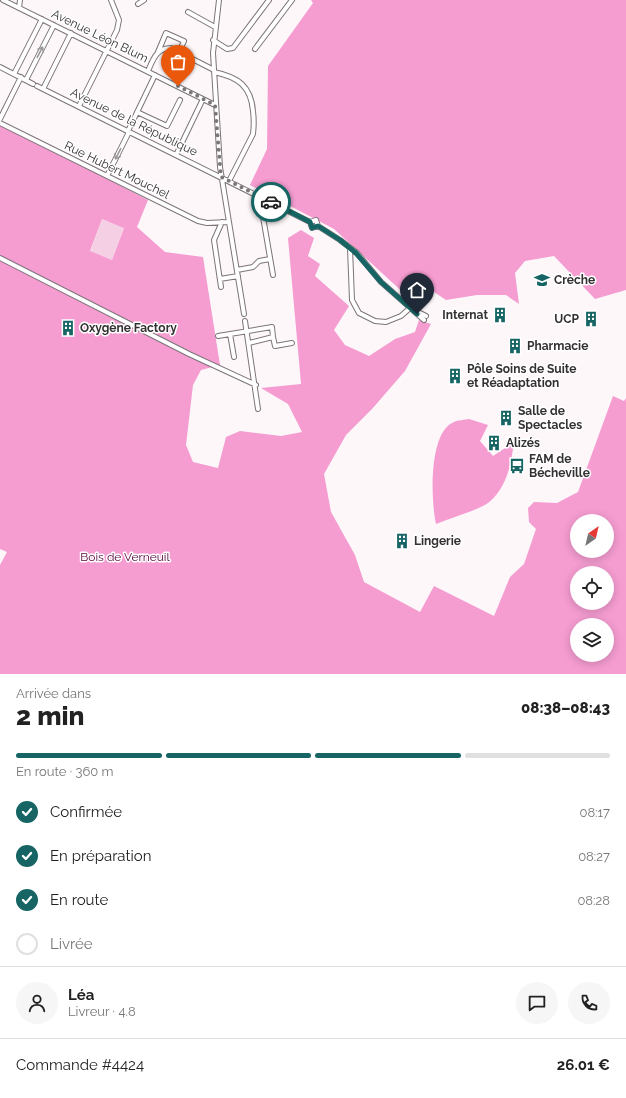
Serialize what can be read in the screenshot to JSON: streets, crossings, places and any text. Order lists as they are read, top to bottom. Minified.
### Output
{"streets":{"street":["Avenue Léon Blum","Avenue de la République","Rue Hubert Mouchel"]},"parks":["Bois de Verneuil"],"places":{"school or university":["Crèche"],"building":["Internat","UCP","Oxygène Factory","Pharmacie","Pôle Soins de Suite et Réadaptation","Salle de Spectacles","Alizés","Lingerie"],"bus stop":["FAM de Bécheville"]},"north":"top right","page":{"heading":["2 min","Arrivée dans","08:38–08:43"],"panel":["Léa","Livreur · 4.8","Commande #4424","26.01 €"],"bar":"En route · 360 m","list":[["Confirmée","08:17"],["En préparation","08:27"],["En route","08:28"],"Livrée"]}}
